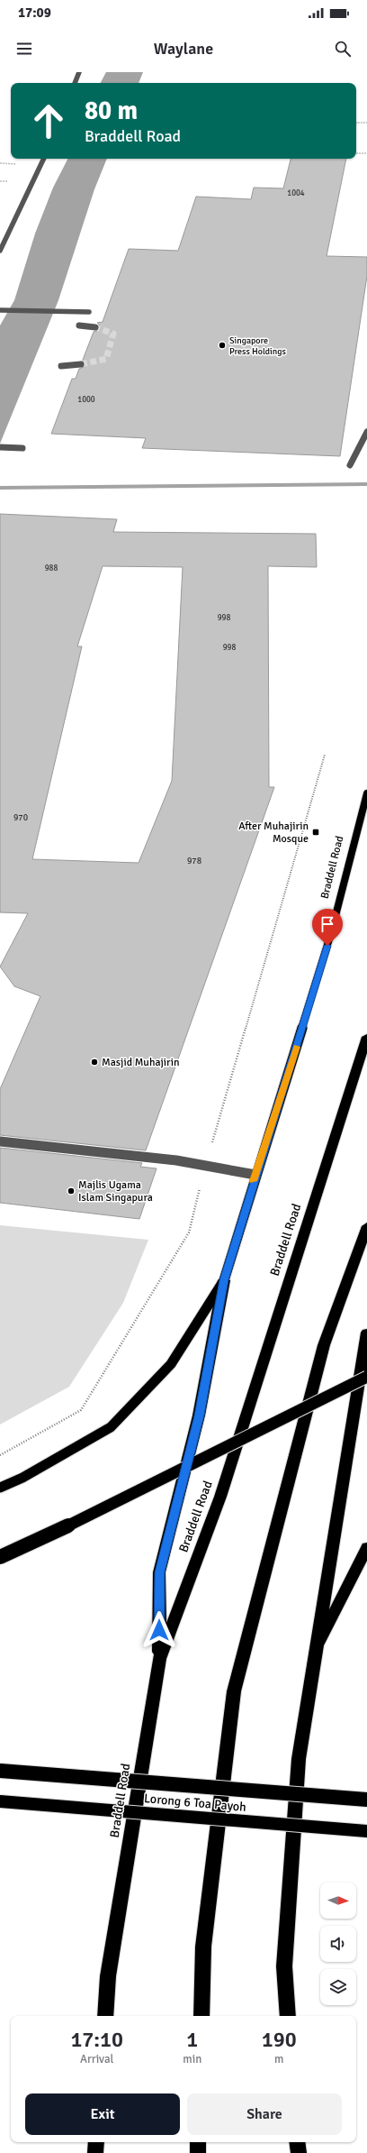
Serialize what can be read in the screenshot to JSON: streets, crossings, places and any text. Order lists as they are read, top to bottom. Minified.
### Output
{"streets":{"highway":["Braddell Road"],"main road":["Lorong 6 Toa Payoh"]},"places":{"other":["Singapore Press Holdings","Masjid Muhajirin","Majlis Ugama Islam Singapura"],"transit":["After Muhajirin Mosque"]},"house_numbers":["1004","1000","988","998","998","970","978"],"north":"right","page":{"status":"17:09","header":"Waylane","turn":["80 m","Braddell Road"],"eta":["17:10","Arrival","1","min","190","m"],"buttons":["Exit","Share"]}}
